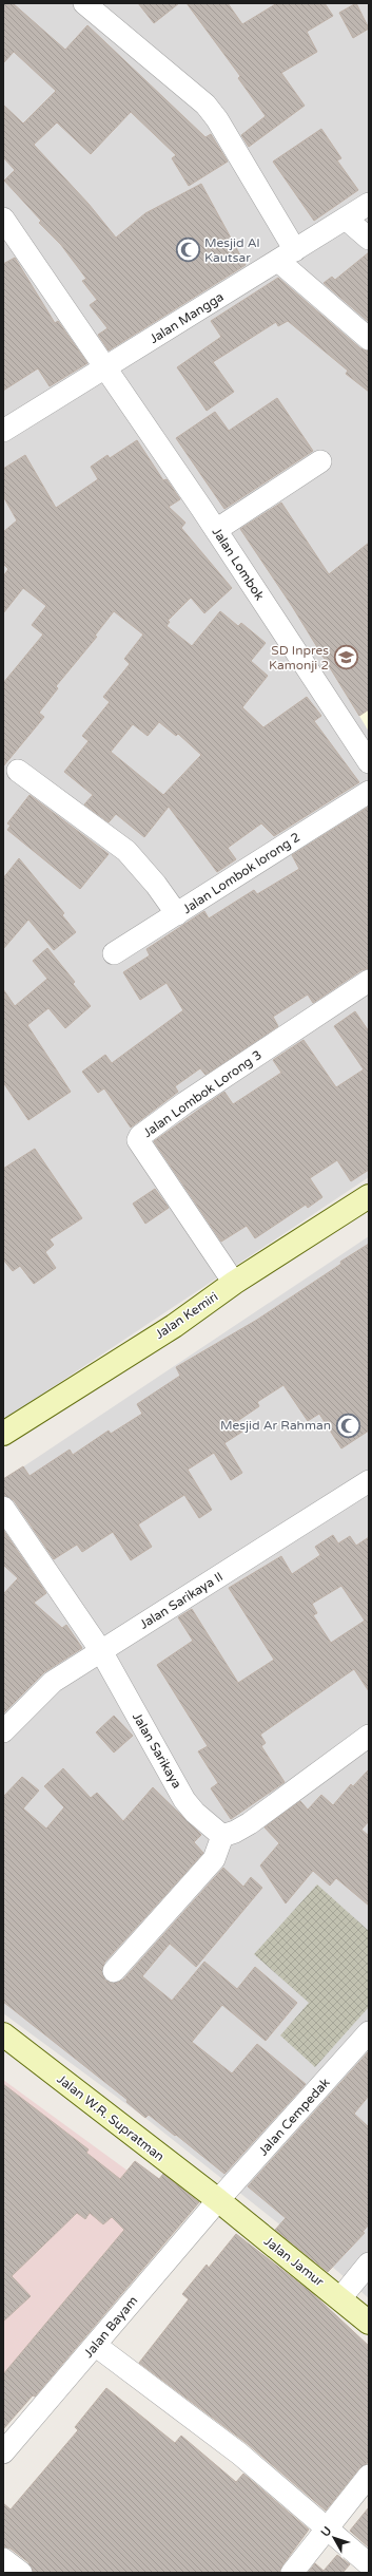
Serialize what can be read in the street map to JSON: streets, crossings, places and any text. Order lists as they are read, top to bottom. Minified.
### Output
{"streets":{"street":["Jalan Mangga","Jalan Lombok","Jalan Lombok lorong 2","Jalan Lombok Lorong 3","Jalan Kemiri","Jalan Sarikaya II","Jalan Sarikaya","Jalan Cempedak","Jalan W.R. Supratman","Jalan Jamur","Jalan Bayam"]},"crossings":[["Jalan Mangga","Jalan Lombok"],["Jalan Lombok Lorong 3","Jalan Kemiri"],["Jalan Sarikaya II","Jalan Sarikaya"],["Jalan Cempedak","Jalan W.R. Supratman"],["Jalan Cempedak","Jalan Jamur"],["Jalan Cempedak","Jalan Bayam"],["Jalan W.R. Supratman","Jalan Jamur"],["Jalan W.R. Supratman","Jalan Bayam"],["Jalan Jamur","Jalan Bayam"]],"places":{"mosque":["Mesjid Al Kautsar","Mesjid Ar Rahman"],"school or university":["SD Inpres Kamonji 2"]},"north":"top left"}
